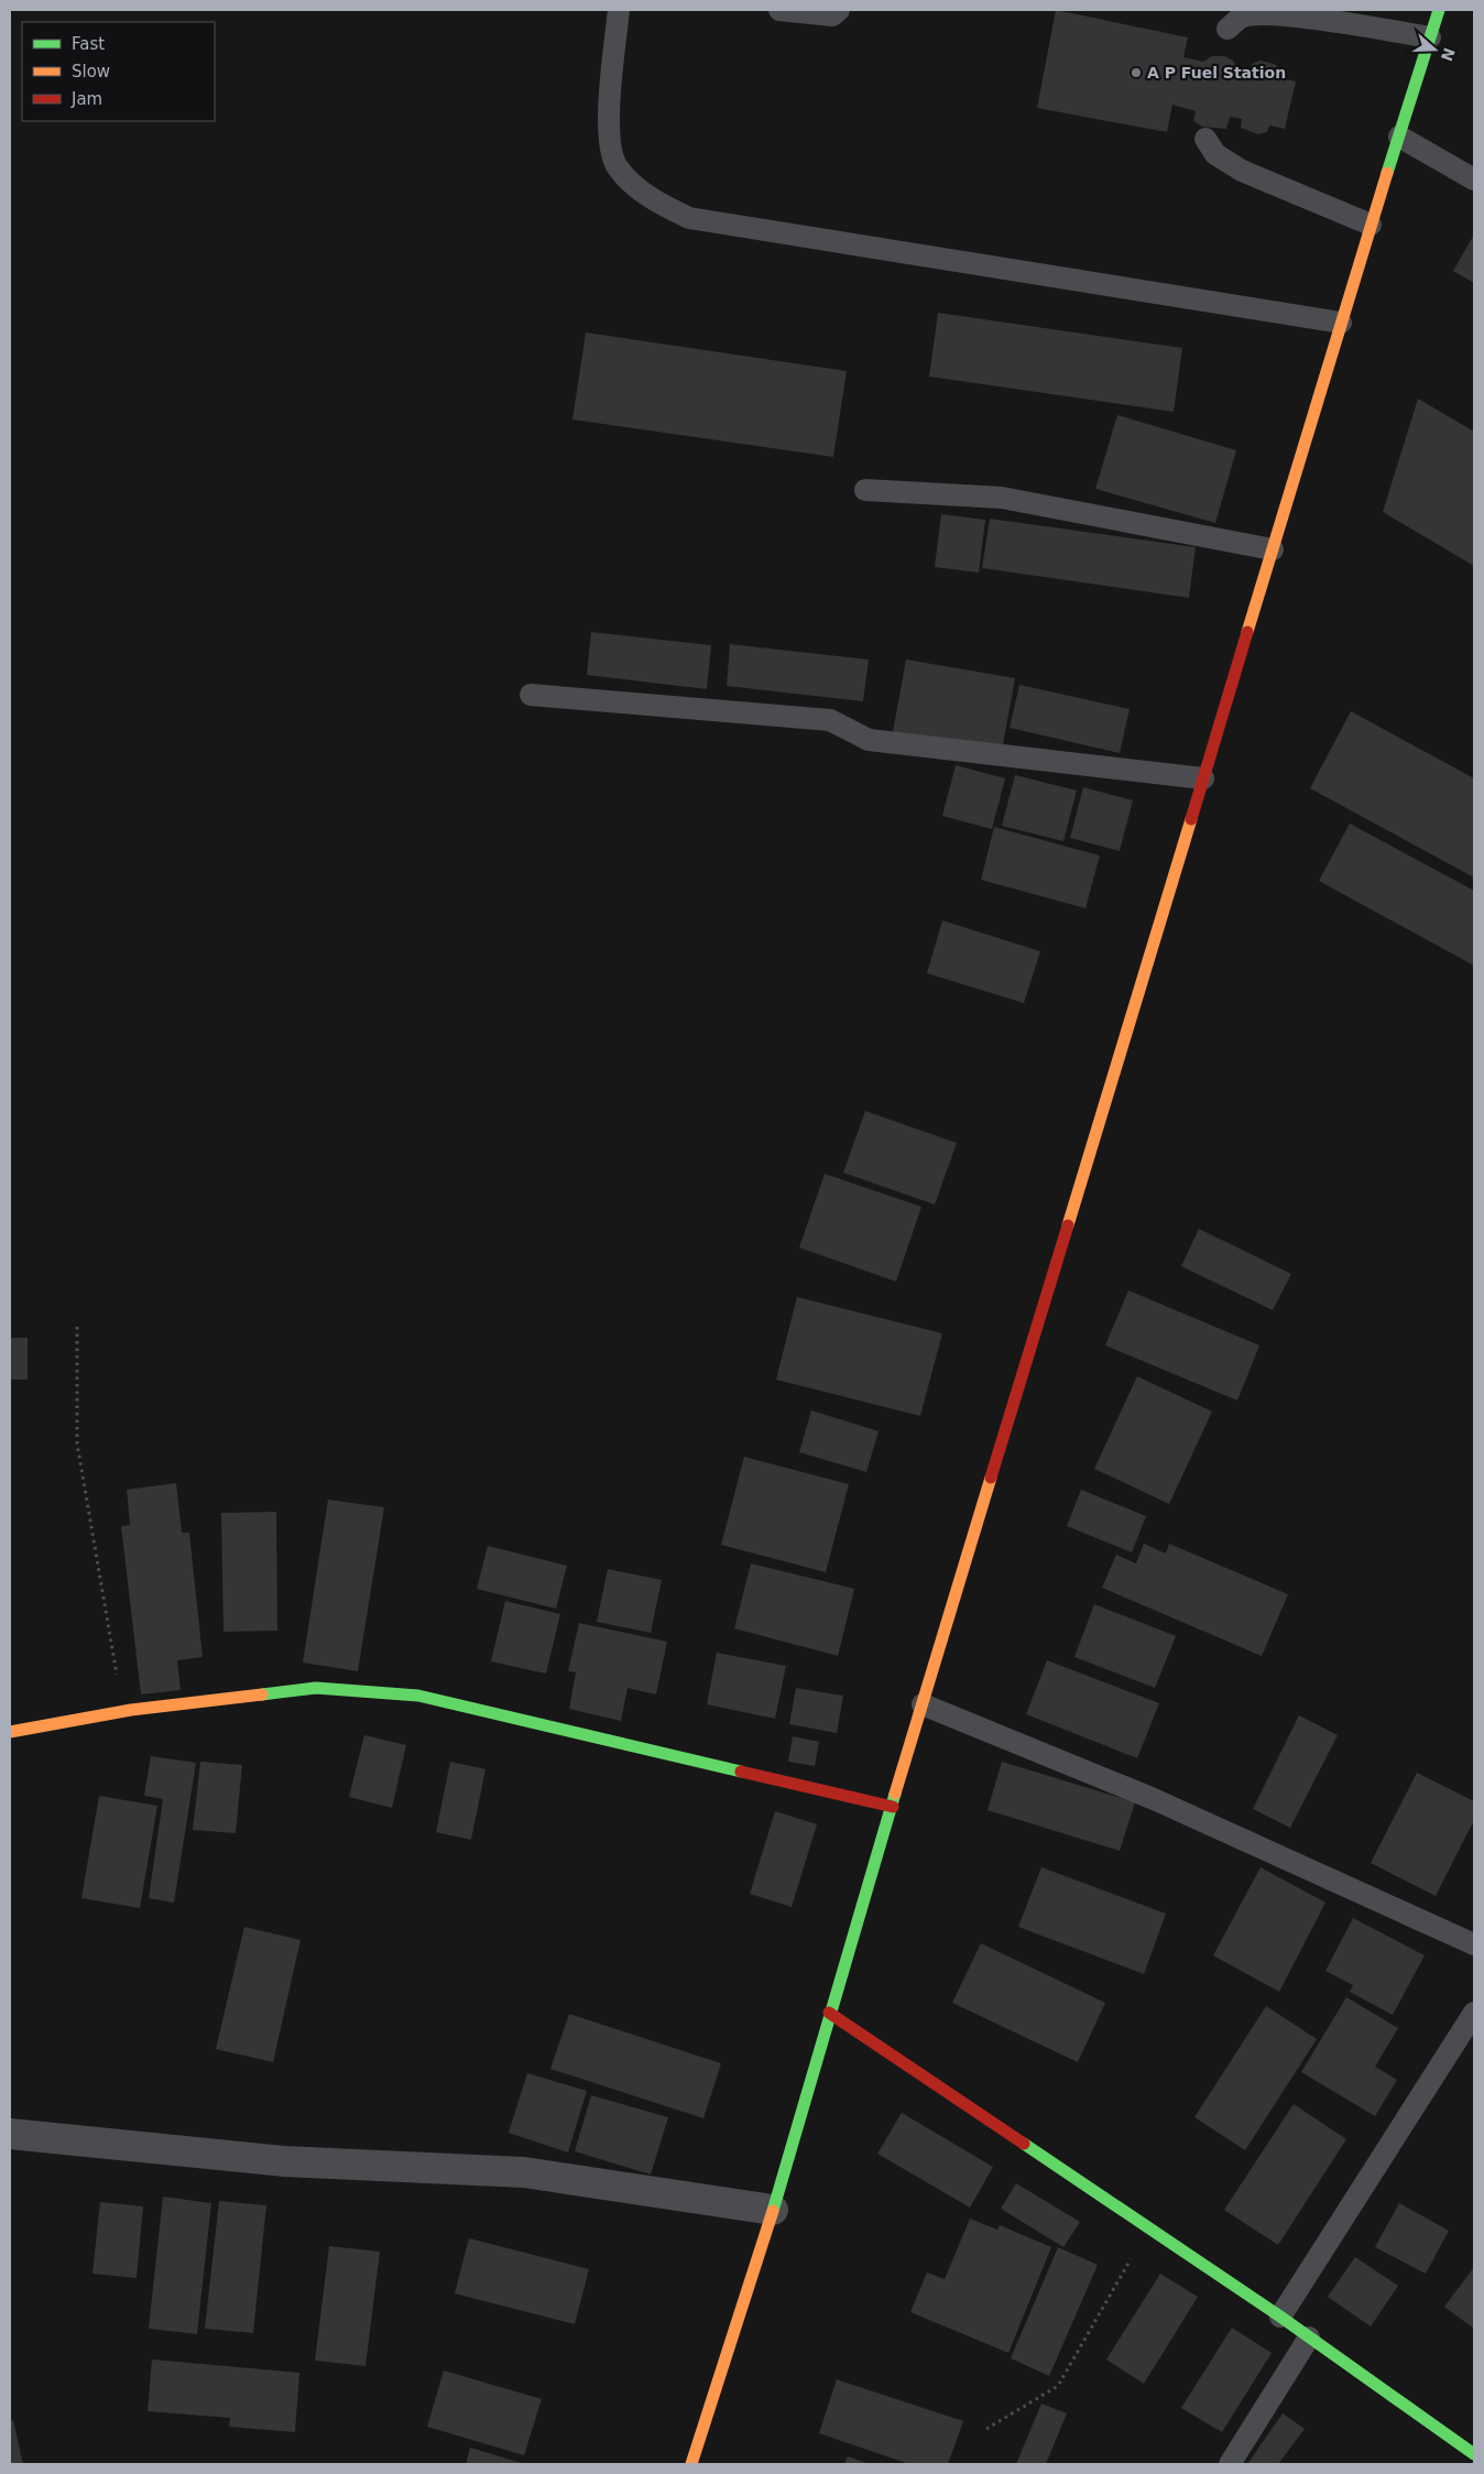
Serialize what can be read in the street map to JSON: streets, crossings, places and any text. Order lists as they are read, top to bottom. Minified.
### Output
{"places":["A P Fuel Station"],"legend":["Fast","Slow","Jam"],"north":"right"}
